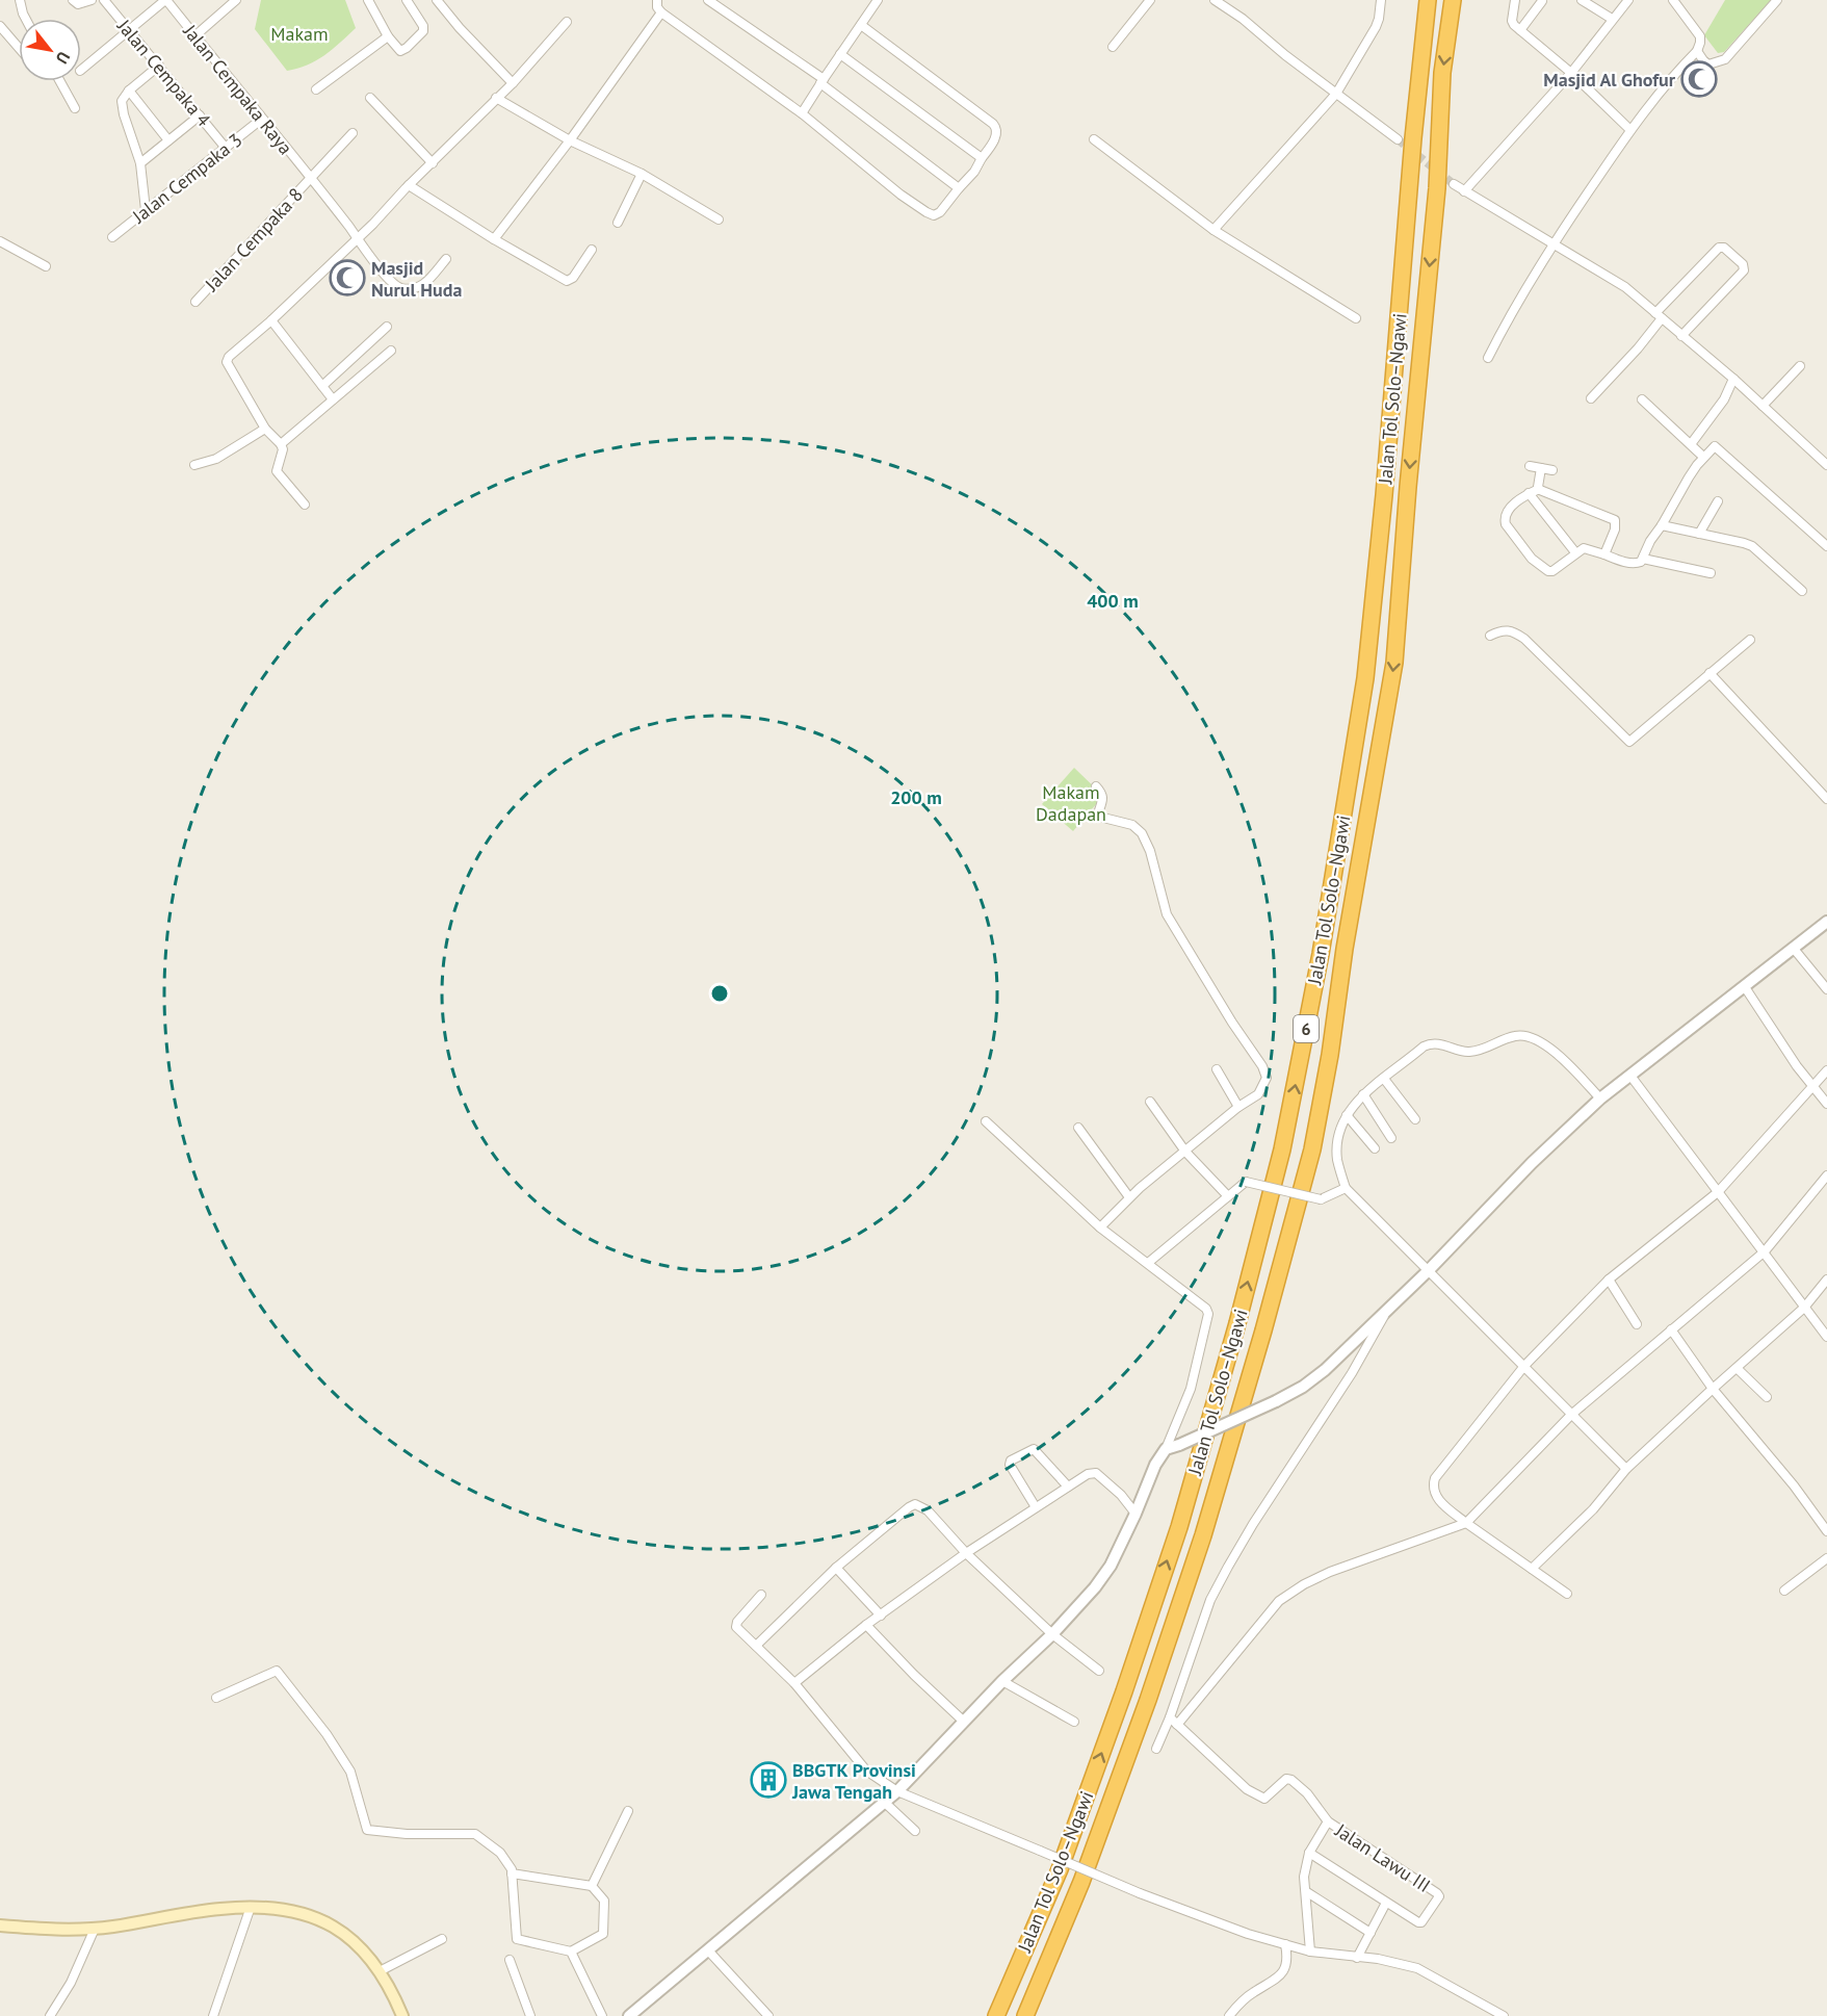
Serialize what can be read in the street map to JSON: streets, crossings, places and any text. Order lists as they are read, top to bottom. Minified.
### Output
{"streets":{"highway":["Jalan Tol Solo–Ngawi","6"],"street":["Jalan Cempaka 4","Jalan Cempaka Raya","Jalan Cempaka 3","Jalan Cempaka 8","Jalan Lawu III"]},"crossings":[["Jalan Cempaka 4","Jalan Cempaka 3"],["Jalan Cempaka Raya","Jalan Cempaka 3"],["Jalan Cempaka Raya","Jalan Cempaka 8"]],"parks":["Makam","Makam Dadapan"],"places":{"mosque":["Masjid Al Ghofur","Masjid Nurul Huda"],"building":["BBGTK Provinsi Jawa Tengah"]},"north":"bottom right","rings":["400 m","200 m"]}
